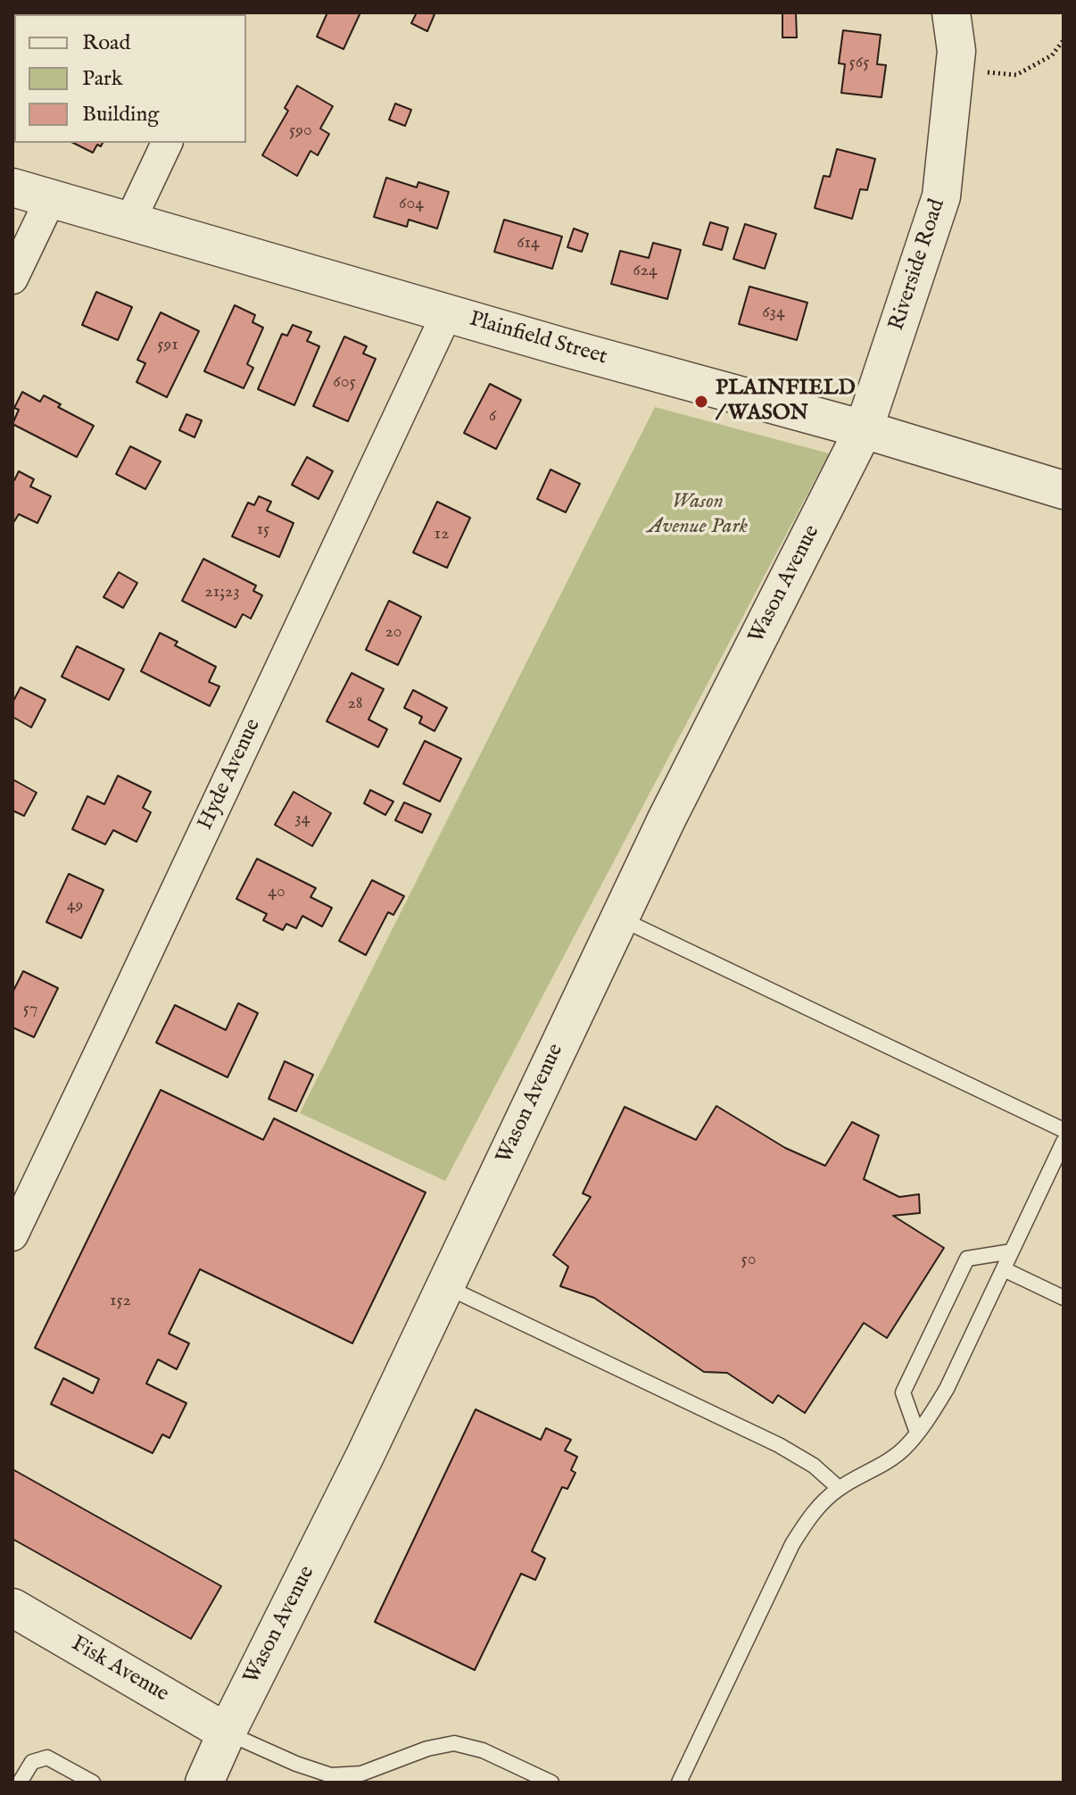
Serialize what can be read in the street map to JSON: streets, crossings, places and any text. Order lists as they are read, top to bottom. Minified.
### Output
{"streets":{"street":["Riverside Road","Plainfield Street","Wason Avenue","Hyde Avenue","Fisk Avenue"]},"crossings":[["Riverside Road","Plainfield Street"],["Riverside Road","Wason Avenue"],["Plainfield Street","Wason Avenue"],["Plainfield Street","Hyde Avenue"],["Wason Avenue","Fisk Avenue"]],"parks":["Wason Avenue Park"],"places":["PLAINFIELD / WASON"],"house_numbers":["565","590","604","614","624","634","591","605","6","15","12","21;23","20","28","34","40","49","57","50","152"],"legend":["Road","Park","Building"]}
